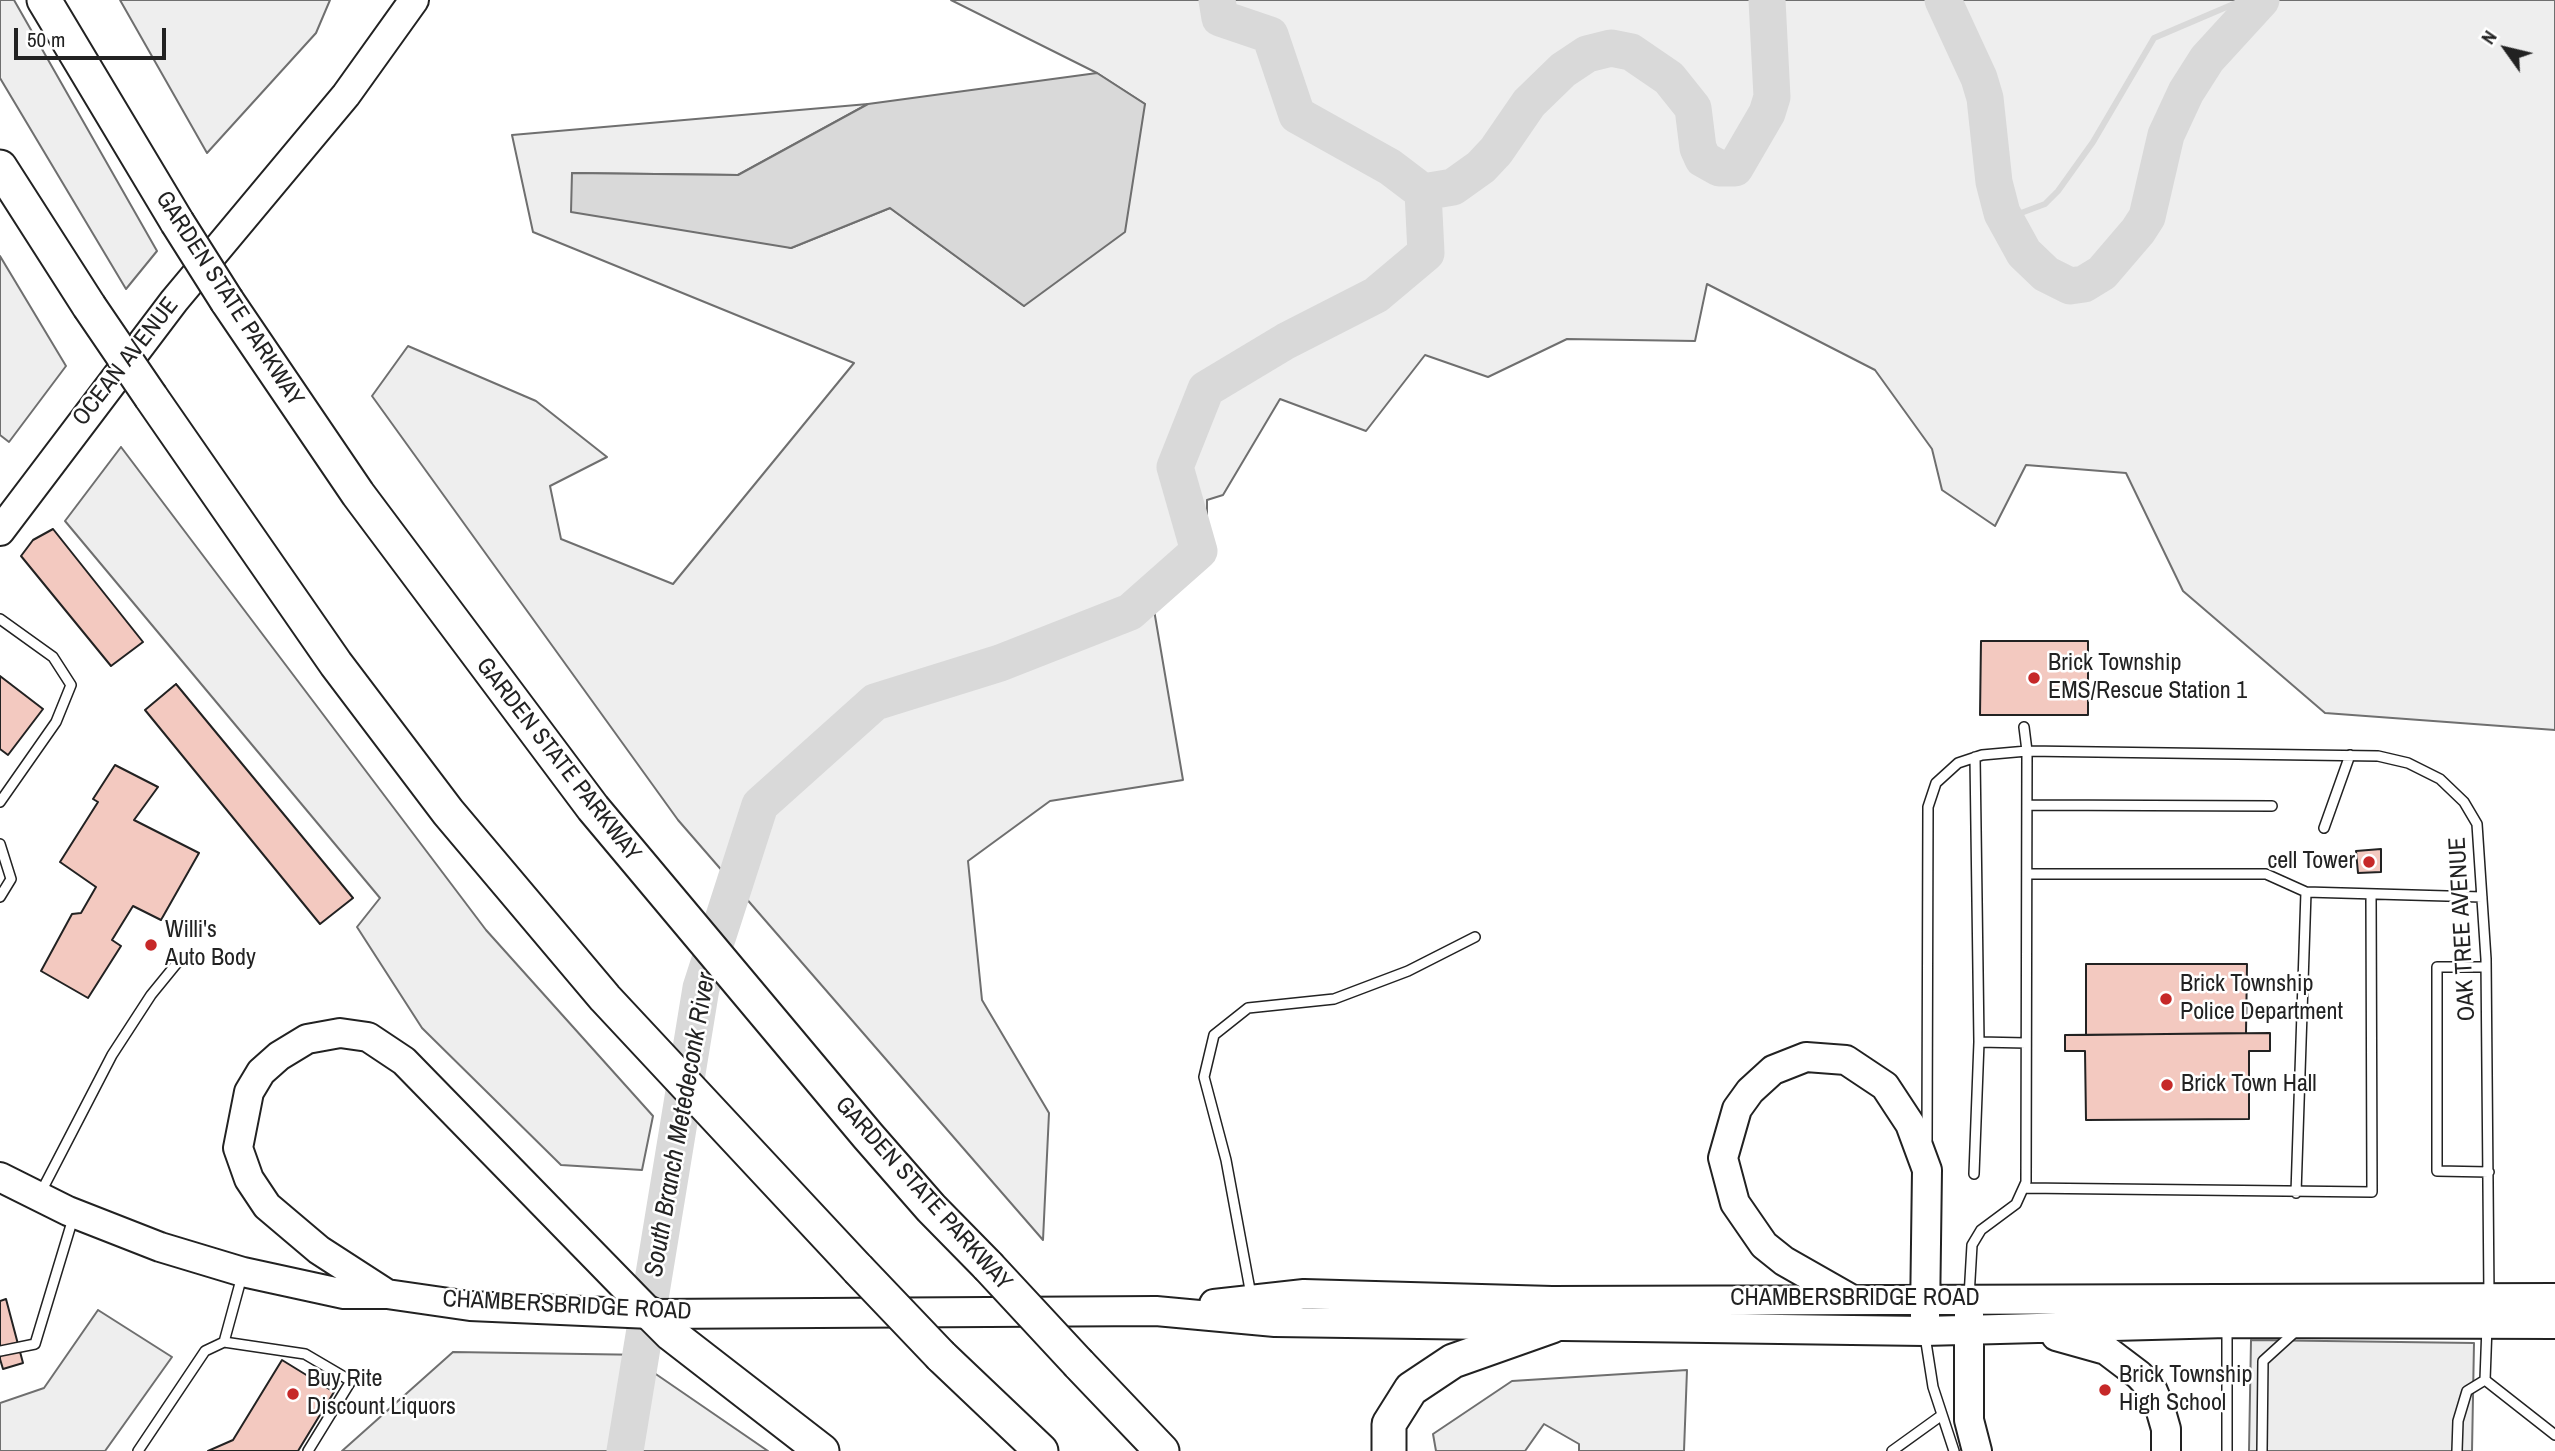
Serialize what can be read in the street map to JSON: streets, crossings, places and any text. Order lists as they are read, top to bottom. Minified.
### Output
{"streets":{"highway":["GARDEN STATE PARKWAY"],"main road":["OCEAN AVENUE","CHAMBERSBRIDGE ROAD"],"lane":["OAK TREE AVENUE"]},"crossings":[["OAK TREE AVENUE","CHAMBERSBRIDGE ROAD"]],"water":["South Branch Metedeconk River"],"places":["Brick Township EMS/Rescue Station 1","cell Tower","Willi's Auto Body","Brick Township Police Department","Brick Town Hall","Brick Township High School","Buy Rite Discount Liquors"],"scale_bar":"50 m","north":"top left"}
